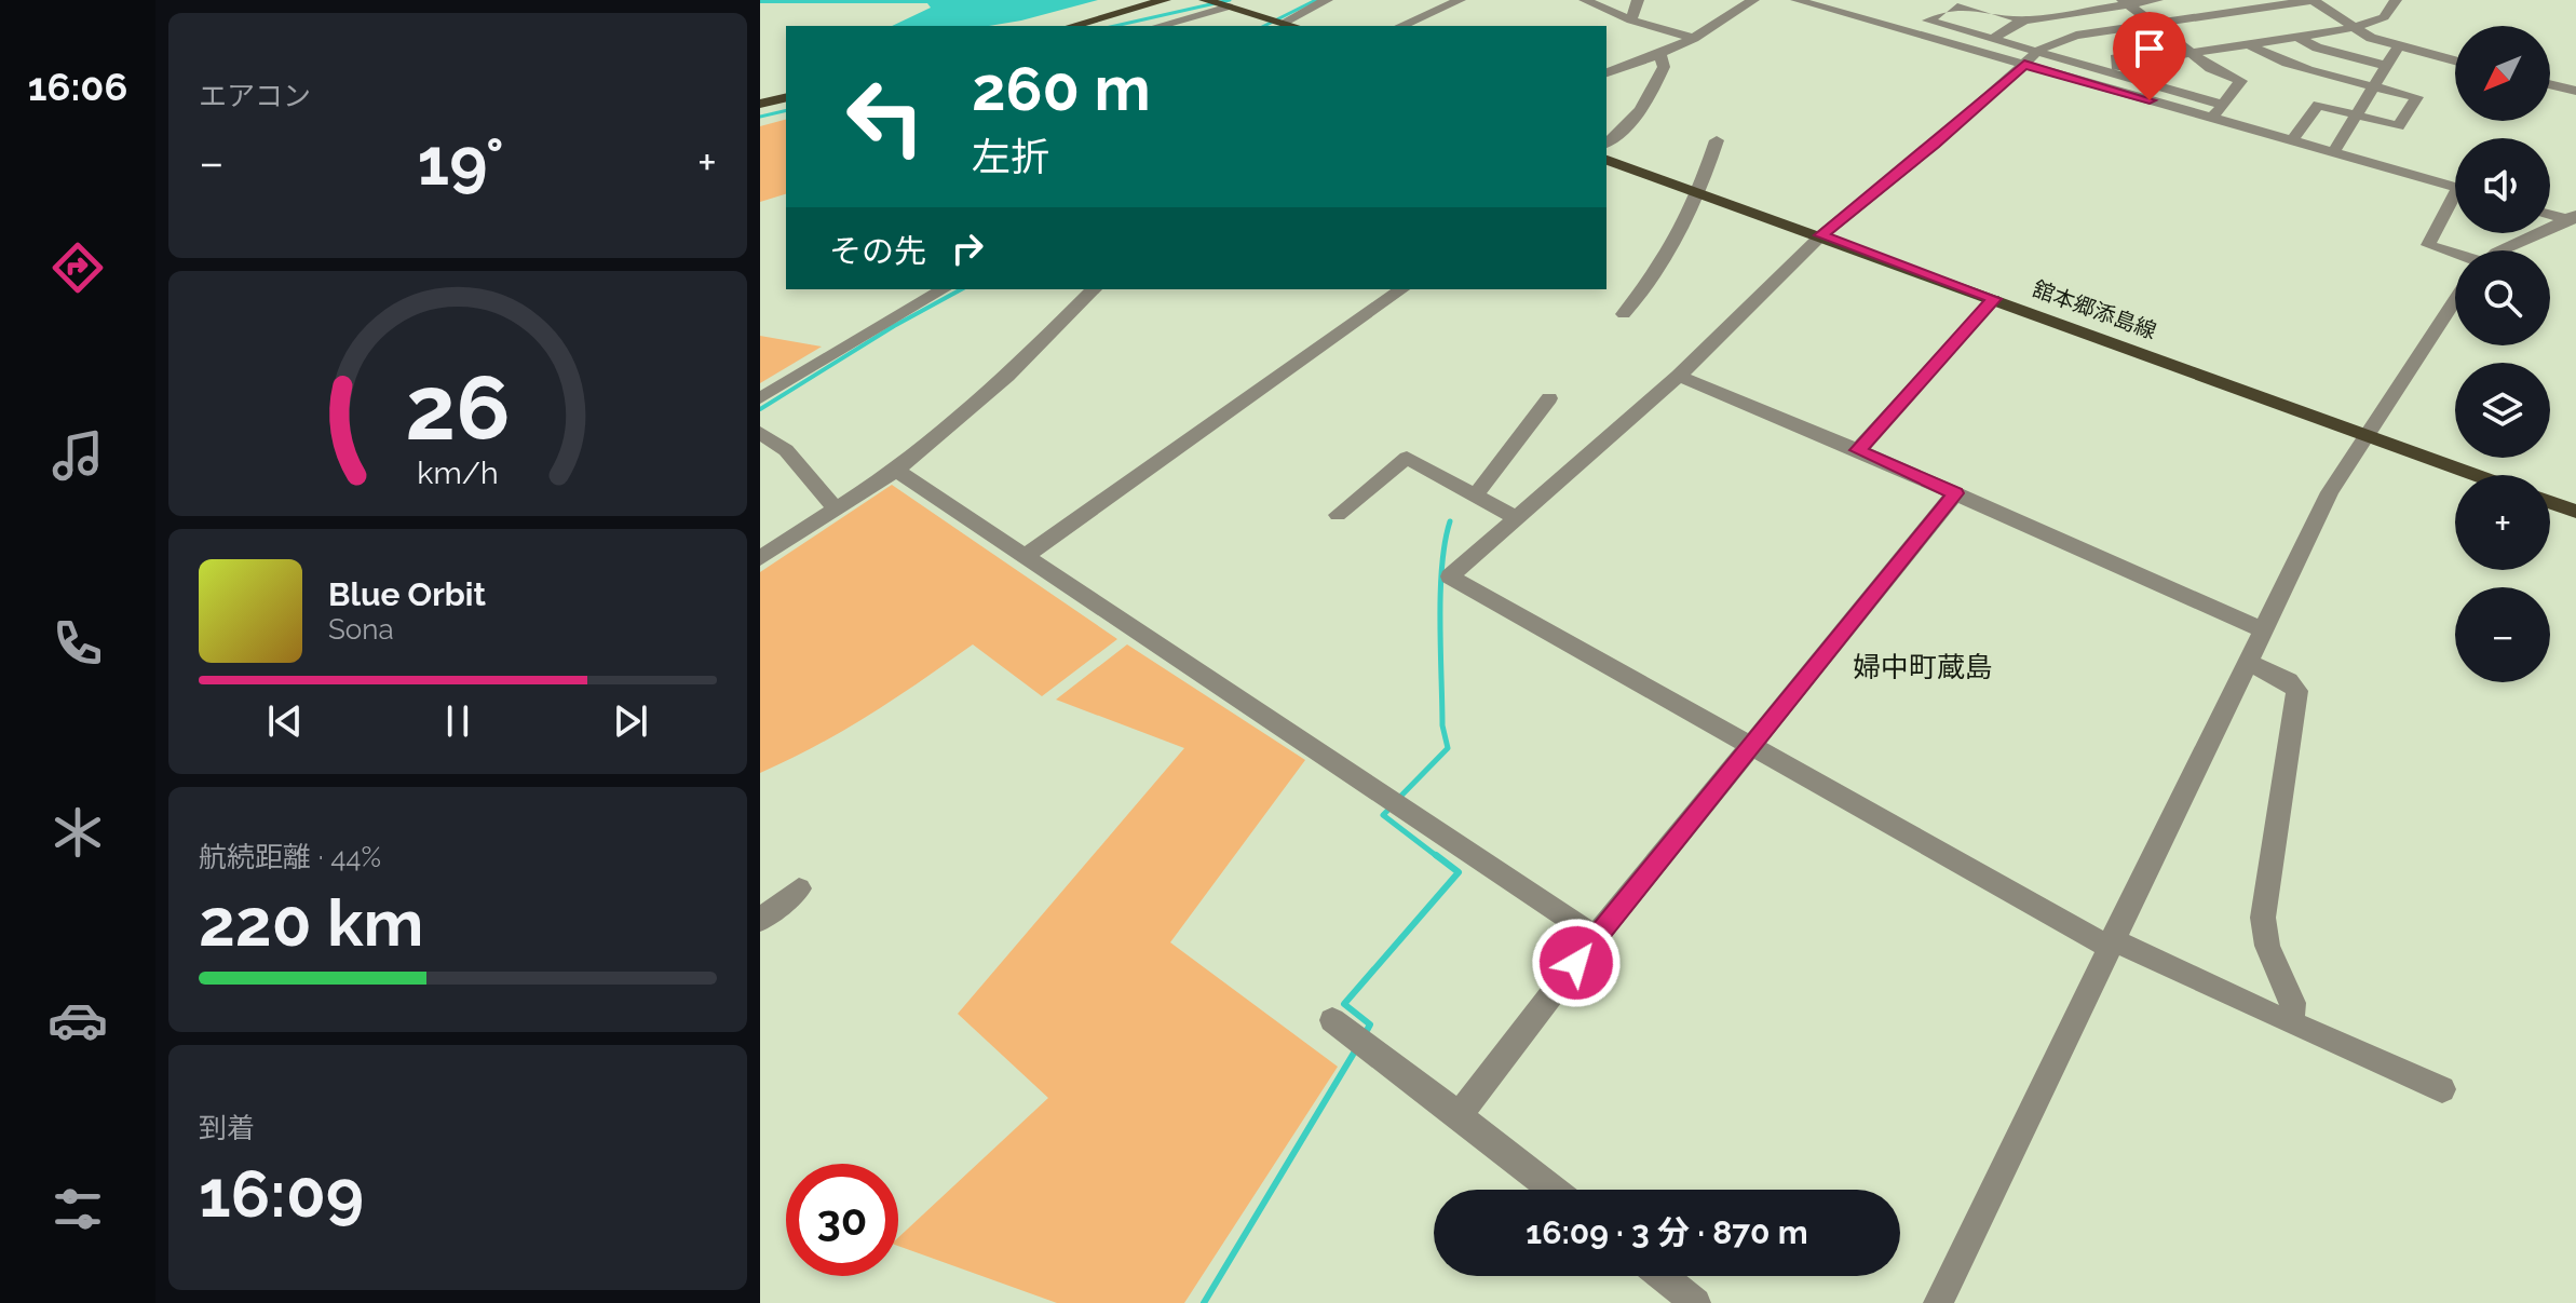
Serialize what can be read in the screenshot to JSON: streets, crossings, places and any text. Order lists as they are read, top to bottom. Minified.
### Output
{"streets":{"main road":["舘本郷添島線"]},"districts":["婦中町蔵島"],"north":"bottom left","page":{"tabs":"16:06","tile":["エアコン",["航続距離 · 44%","220 km"],["到着","16:09"]],"map_buttons":["+","−"],"turn":["260 m","左折"],"heat":["−","19°","+"],"then":"その先","song":["Blue Orbit","Sona"],"limit":"30","trip":"16:09 · 3 分 · 870 m","gauge":["26","km/h"]}}
